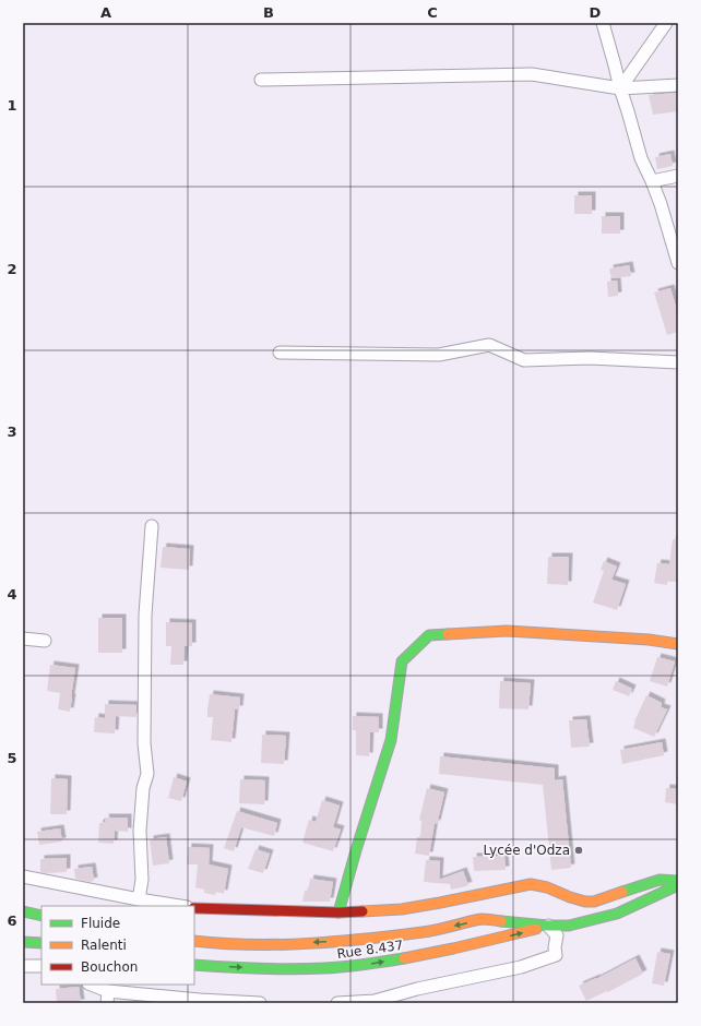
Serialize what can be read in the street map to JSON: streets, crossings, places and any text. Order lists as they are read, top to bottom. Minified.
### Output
{"streets":{"main road":["Rue 8.437"]},"places":["Lycée d'Odza"],"legend":["Fluide","Ralenti","Bouchon"],"grid":{"columns":["A","B","C","D"],"rows":["1","2","3","4","5","6"]}}
